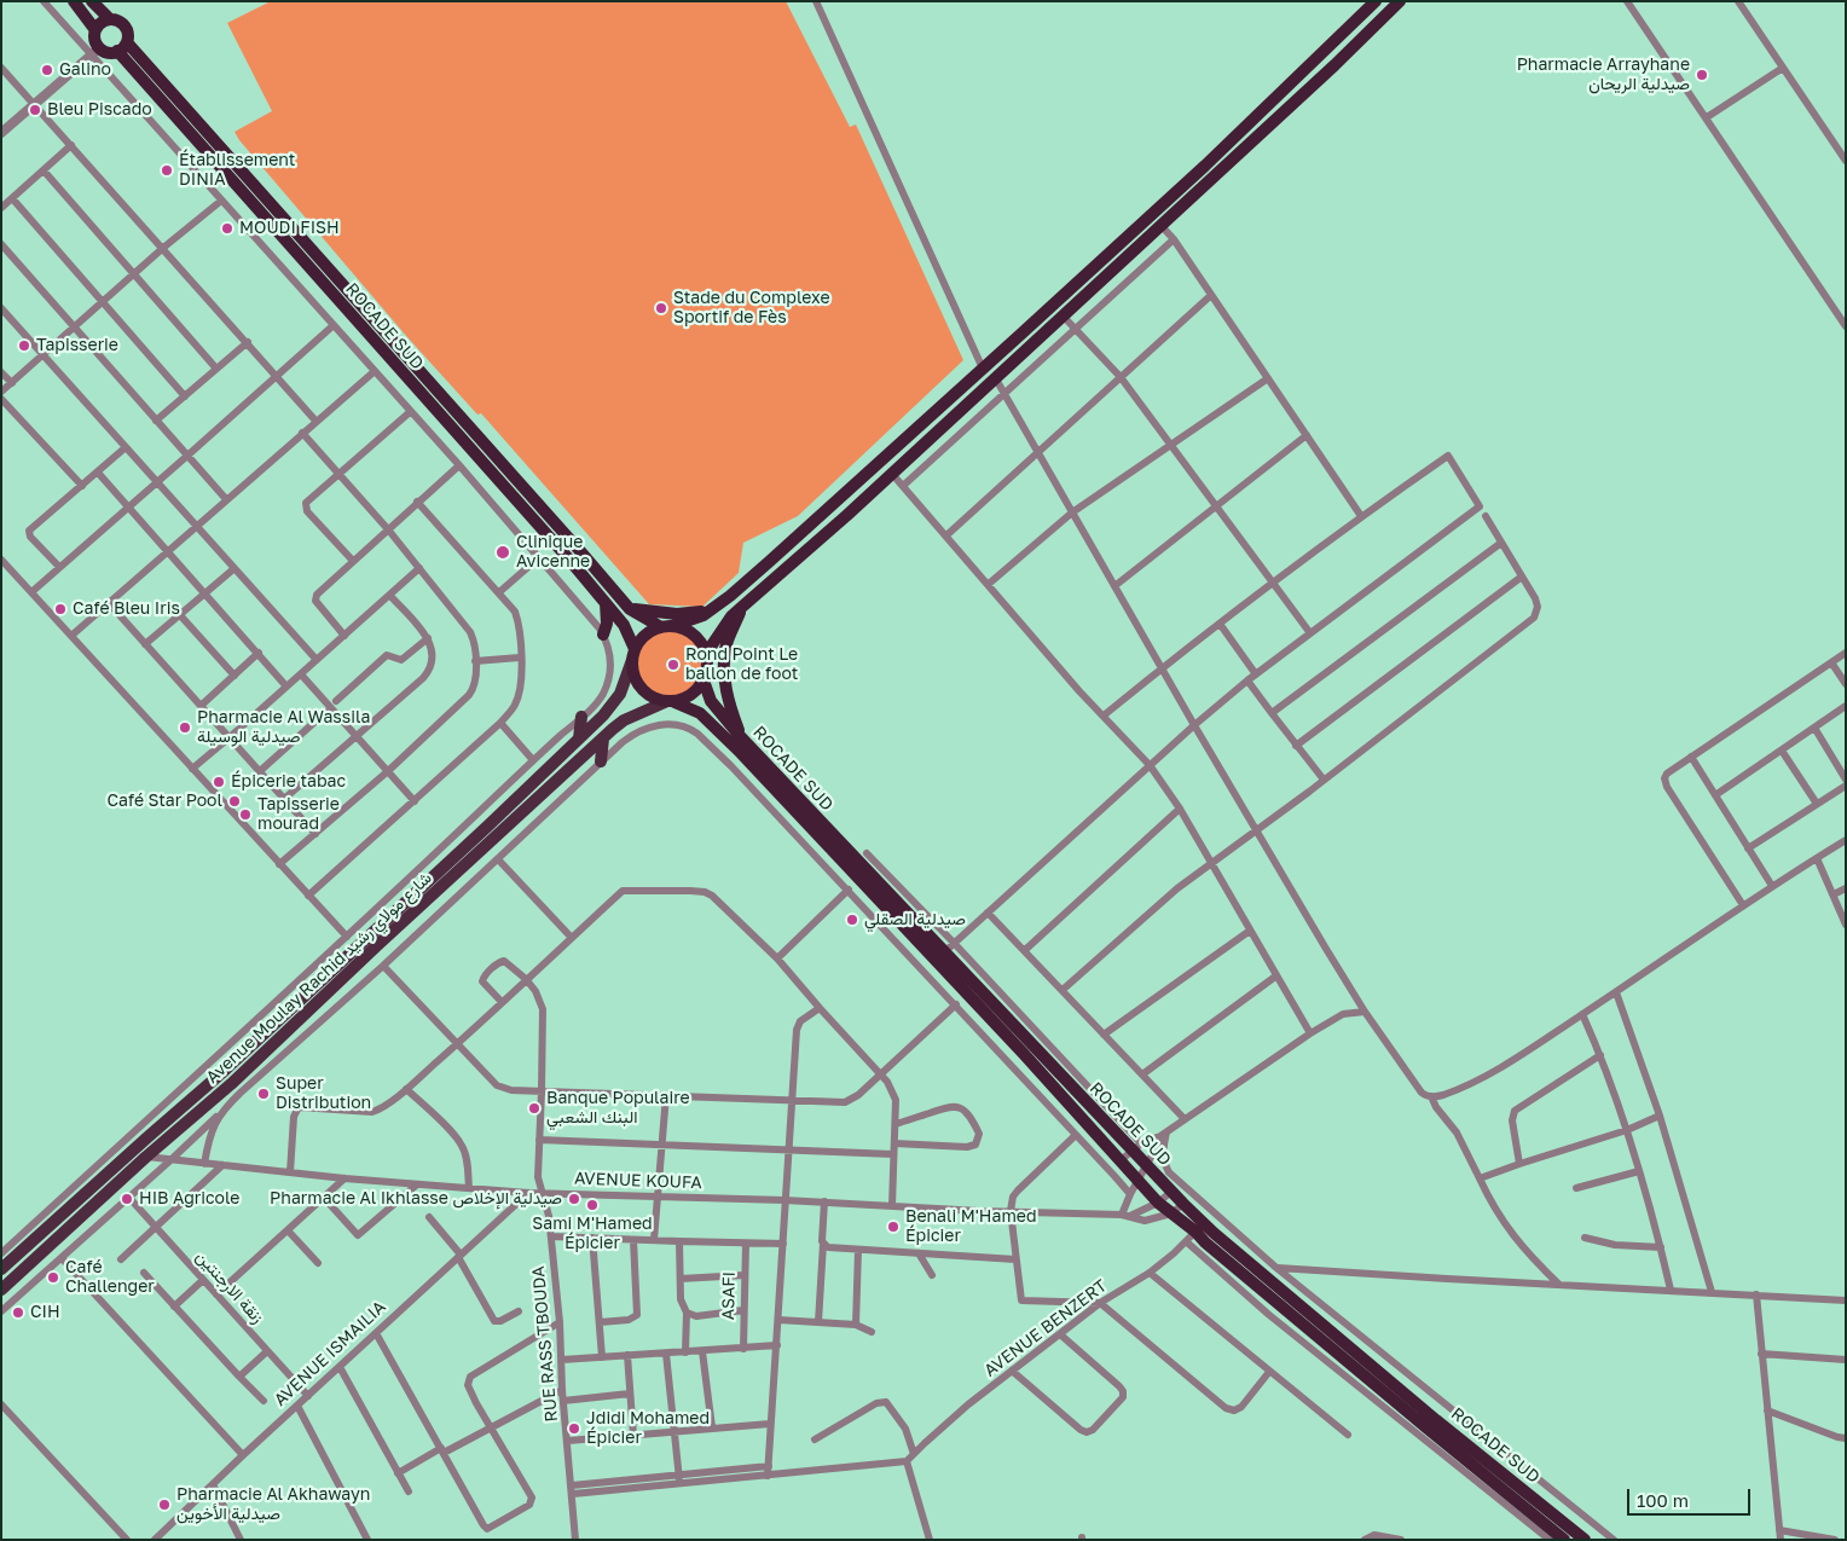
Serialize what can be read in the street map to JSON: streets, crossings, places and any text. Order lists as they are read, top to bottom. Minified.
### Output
{"streets":{"highway":["ROCADE SUD"],"main road":["Avenue Moulay Rachid شارع مولاي رشيد"],"street":["AVENUE KOUFA","زنقة الارجنتين","ASAFI","AVENUE BENZERT","RUE RASS TBOUDA","AVENUE ISMAILIA"]},"crossings":[["ROCADE SUD","Avenue Moulay Rachid شارع مولاي رشيد"],["ROCADE SUD","AVENUE KOUFA"],["ROCADE SUD","AVENUE BENZERT"],["Avenue Moulay Rachid شارع مولاي رشيد","AVENUE KOUFA"],["AVENUE KOUFA","RUE RASS TBOUDA"],["AVENUE KOUFA","AVENUE ISMAILIA"],["زنقة الارجنتين","AVENUE ISMAILIA"]],"places":["Galino","Pharmacie Arrayhane صيدلية الريحان","Bleu Piscado","Établissement DINIA","MOUDI FISH","Stade du Complexe Sportif de Fès","Tapisserie","Clinique Avicenne","Café Bleu Iris","Rond Point Le ballon de foot","Pharmacie Al Wassila صيدلية الوسيلة","Épicerie tabac","Café Star Pool","Tapisserie mourad","صيدلية الصقلي","Super Distribution","Banque Populaire البنك الشعبي","HIB Agricole","Pharmacie Al Ikhlasse صيدلية الإخلاص","Sami M'Hamed Épicier","Benali M'Hamed Épicier","Café Challenger","CIH","Jdidi Mohamed Épicier","Pharmacie Al Akhawayn صيدلية الأخوين"],"scale_bar":"100 m"}
